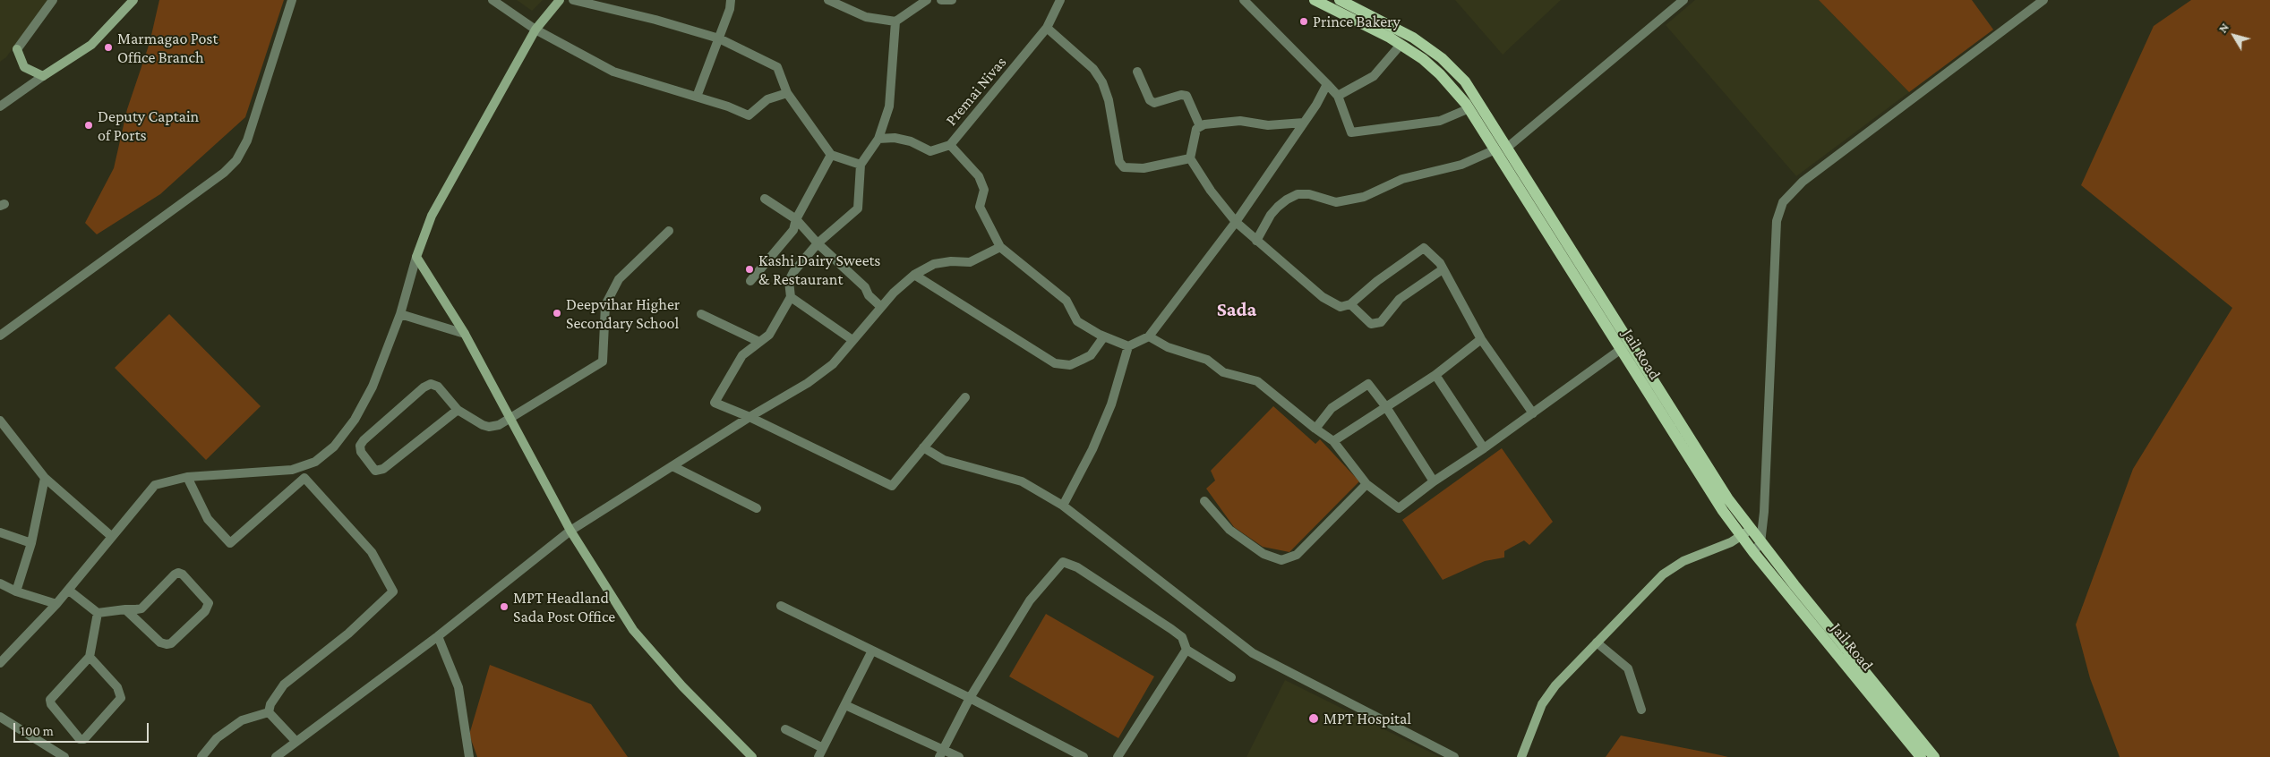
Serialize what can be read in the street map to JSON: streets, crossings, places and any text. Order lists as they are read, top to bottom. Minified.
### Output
{"streets":{"main road":["Jail Road"],"street":["Premai Nivas"]},"districts":["Sada"],"places":["Prince Bakery","Marmagao Post Office Branch","Deputy Captain of Ports","Kashi Dairy Sweets & Restaurant","Deepvihar Higher Secondary School","MPT Headland Sada Post Office","MPT Hospital"],"scale_bar":"100 m","north":"top left"}
